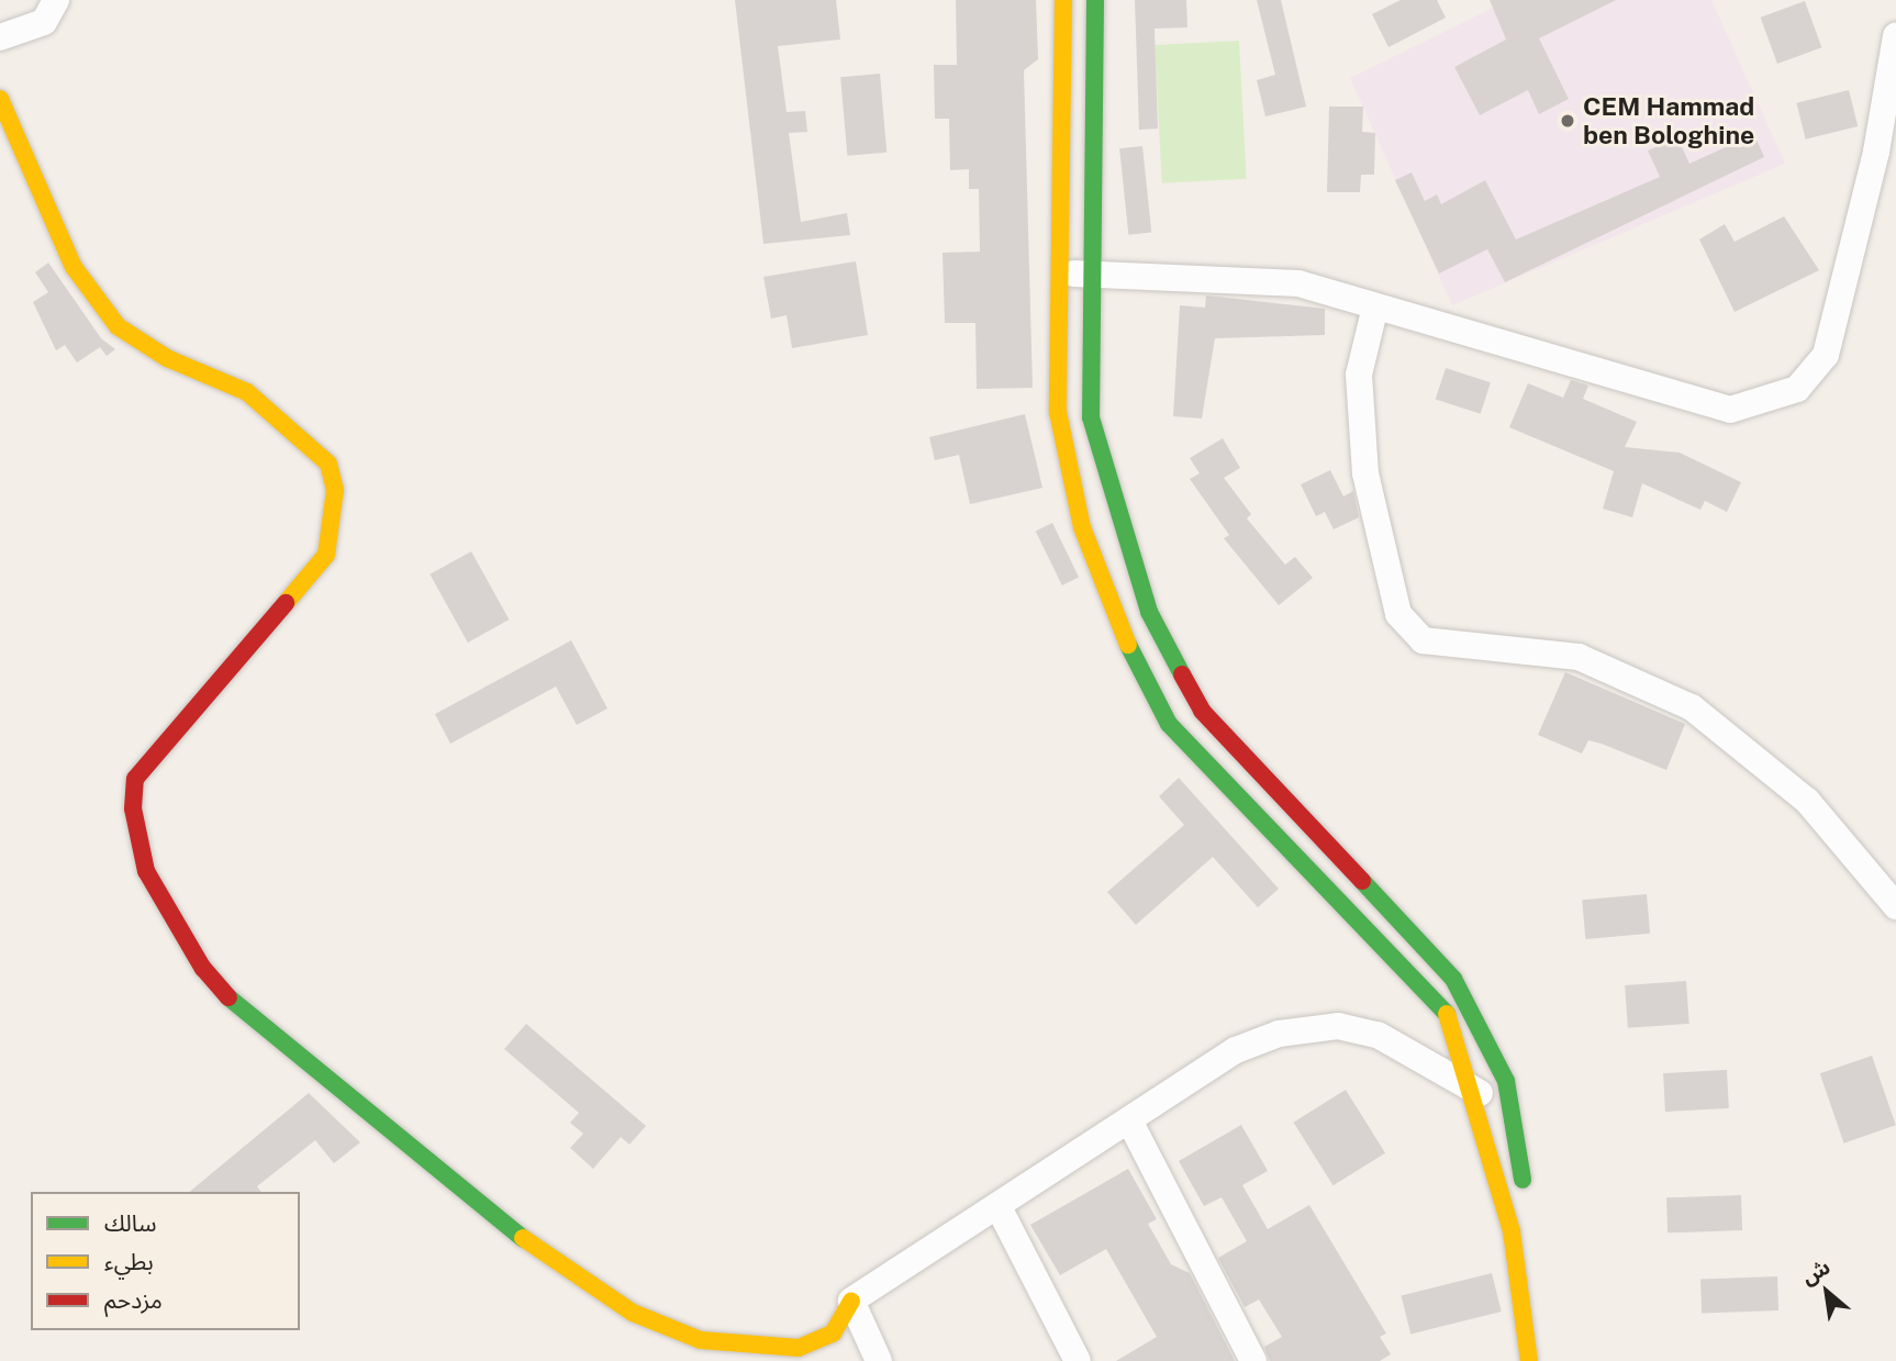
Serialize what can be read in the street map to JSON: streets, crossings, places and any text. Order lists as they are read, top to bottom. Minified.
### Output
{"places":["CEM Hammad ben Bologhine"],"legend":["سالك","بطيء","مزدحم"],"north":"top left"}
